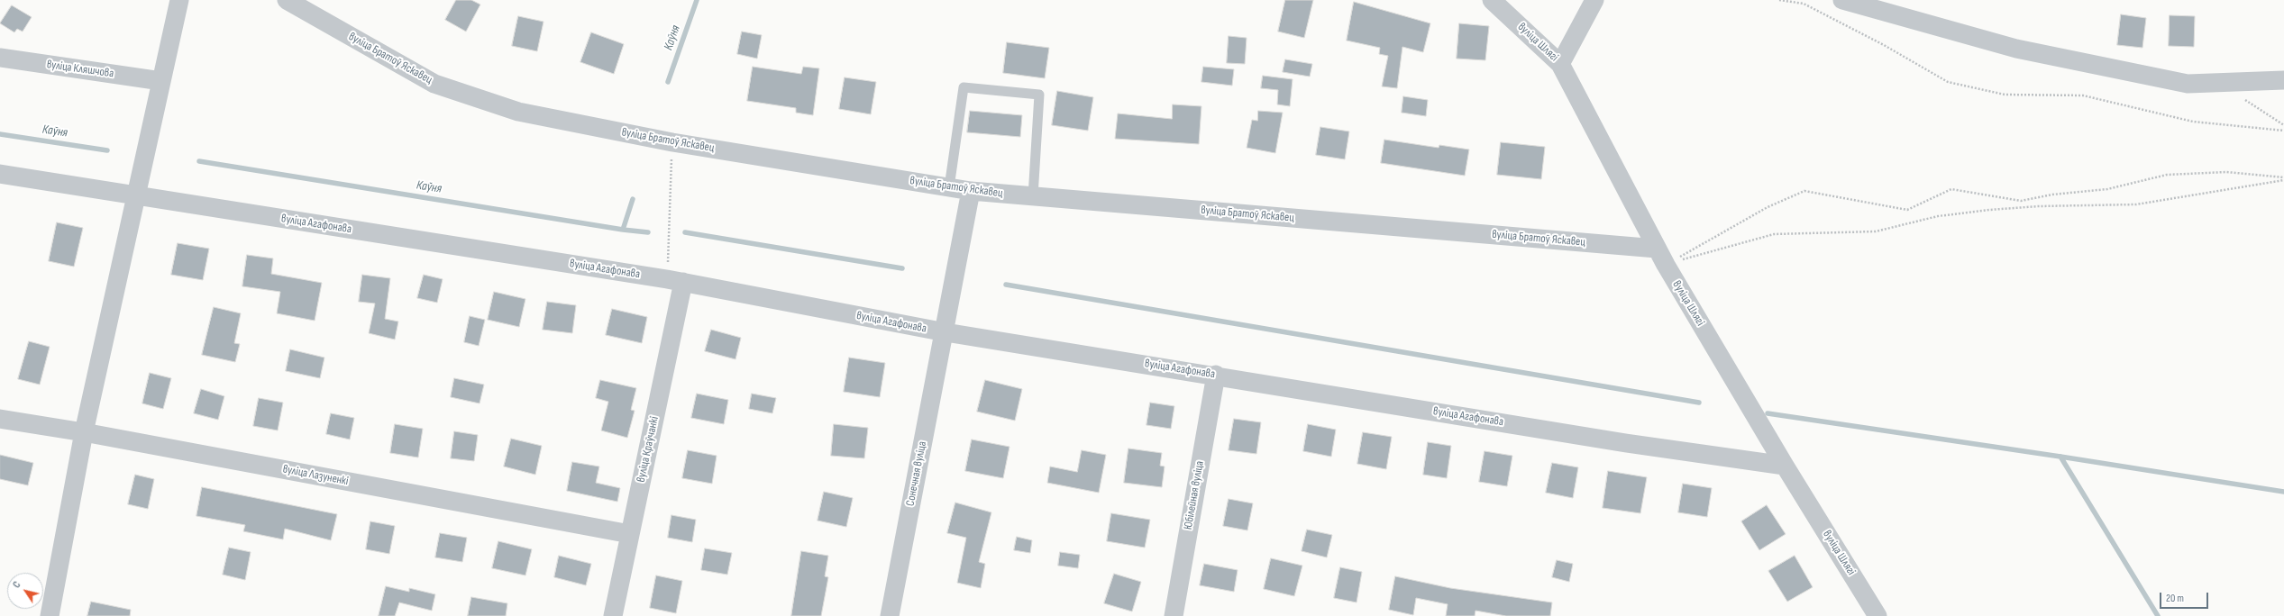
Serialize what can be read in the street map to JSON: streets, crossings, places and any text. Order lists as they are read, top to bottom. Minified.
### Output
{"streets":{"street":["вуліца Шлягі","вуліца Братоў Яскавец","вуліца Кляшчова","вуліца Агафонава","вуліца Краўчанкі","Сонечная вуліца","вуліца Лазуненкі","Юбілейная вуліца"]},"crossings":[["вуліца Шлягі","вуліца Братоў Яскавец"],["вуліца Шлягі","вуліца Агафонава"],["вуліца Братоў Яскавец","Сонечная вуліца"],["вуліца Агафонава","вуліца Краўчанкі"],["вуліца Агафонава","Сонечная вуліца"],["вуліца Агафонава","Юбілейная вуліца"],["вуліца Краўчанкі","вуліца Лазуненкі"]],"water":["Каўня"],"scale_bar":"20 m","north":"top left"}
